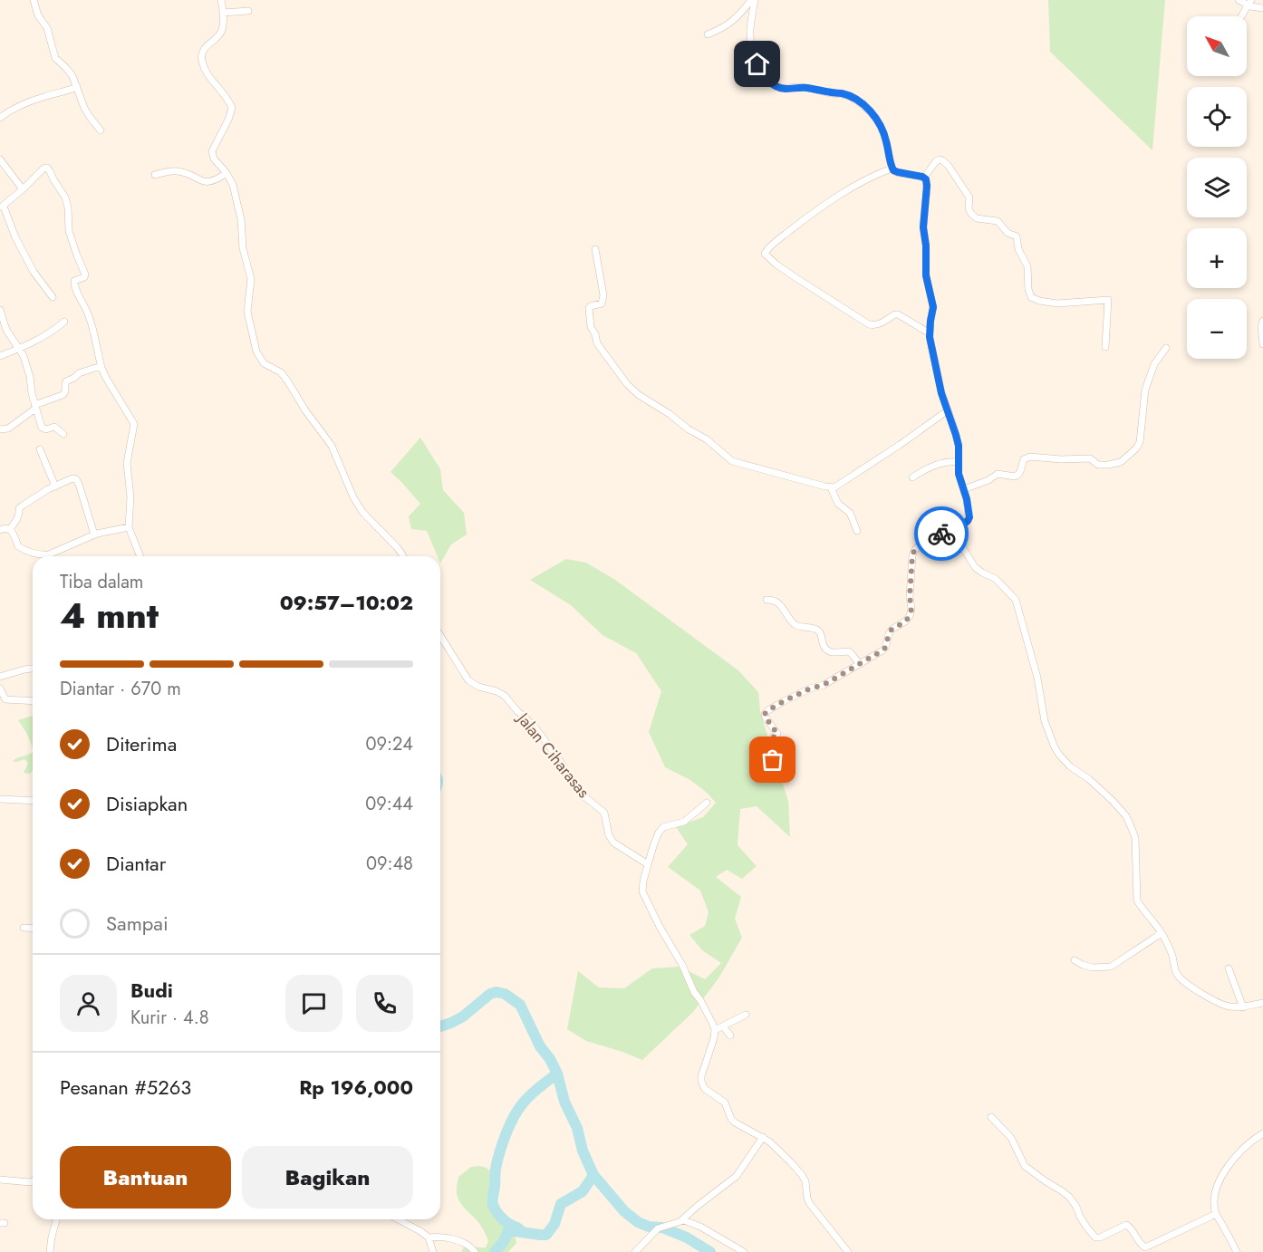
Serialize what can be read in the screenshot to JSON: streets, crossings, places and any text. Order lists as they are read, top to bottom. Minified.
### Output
{"streets":{"street":["Jalan Ciharasas"]},"north":"top left","page":{"map_buttons":["+","−"],"heading":["4 mnt","Tiba dalam","09:57–10:02"],"panel":["Budi","Kurir · 4.8","Pesanan #5263","Rp 196,000"],"bar":"Diantar · 670 m","list":[["Diterima","09:24"],["Disiapkan","09:44"],["Diantar","09:48"],"Sampai"],"buttons":["Bantuan","Bagikan"]}}
